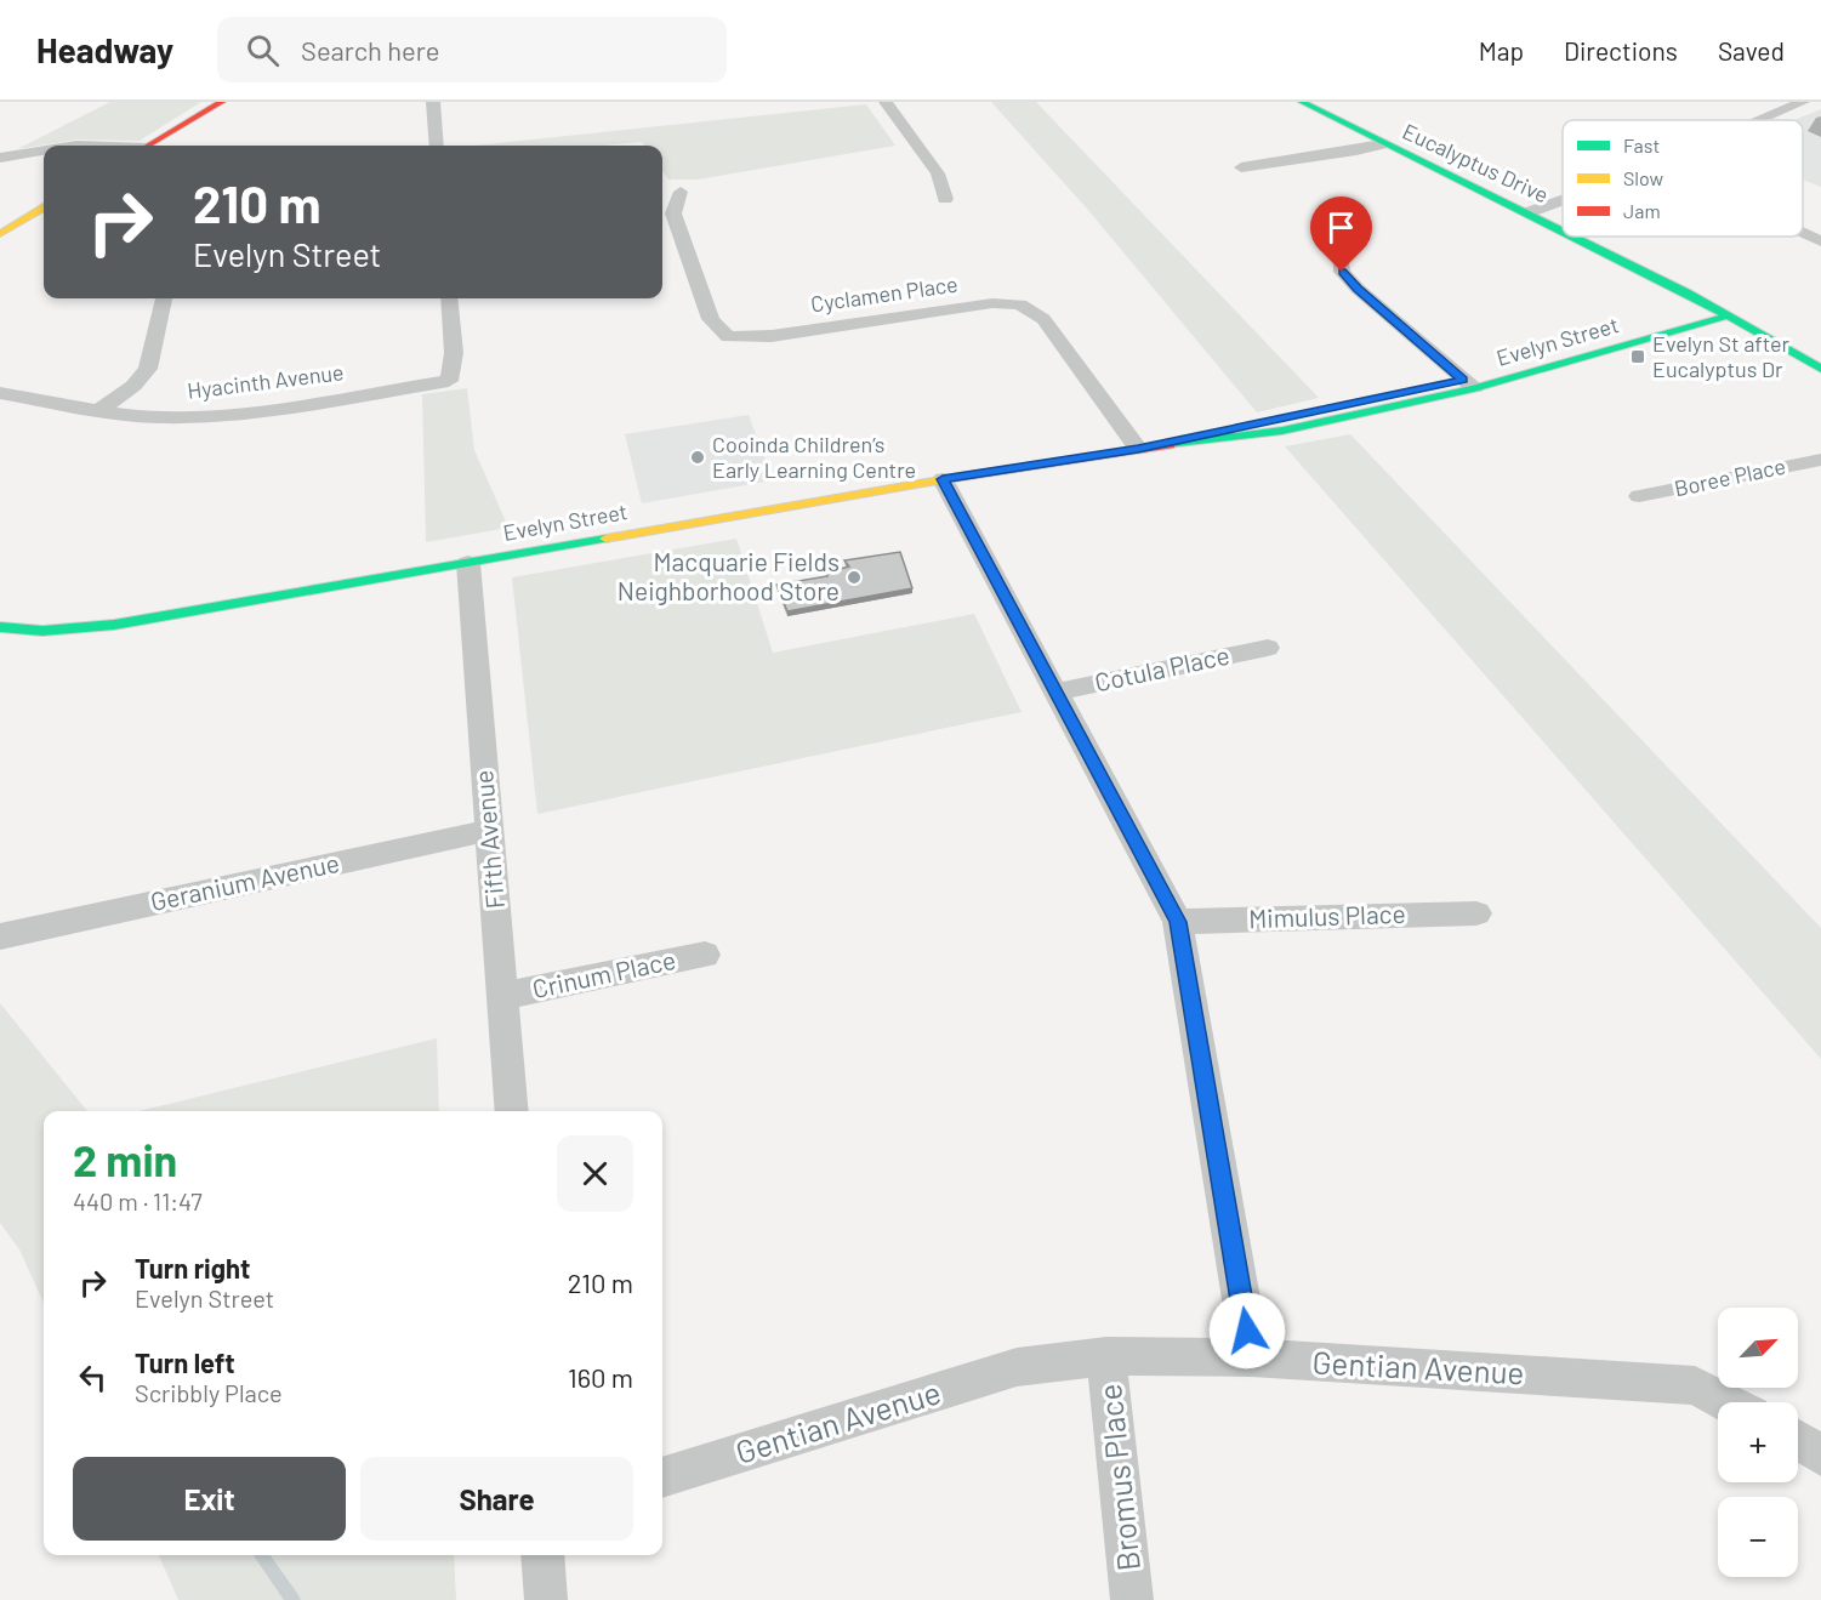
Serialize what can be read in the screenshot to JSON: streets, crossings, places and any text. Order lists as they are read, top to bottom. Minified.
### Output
{"streets":{"street":["Eucalyptus Drive","Cyclamen Place","Evelyn Street","Hyacinth Avenue","Boree Place","Cotula Place","Fifth Avenue","Geranium Avenue","Mimulus Place","Crinum Place","Gentian Avenue","Bromus Place"]},"crossings":[["Eucalyptus Drive","Evelyn Street"],["Cyclamen Place","Evelyn Street"],["Evelyn Street","Fifth Avenue"],["Fifth Avenue","Geranium Avenue"],["Fifth Avenue","Crinum Place"],["Gentian Avenue","Bromus Place"]],"places":{"transit":["Evelyn St after Eucalyptus Dr"],"other":["Cooinda Children’s Early Learning Centre","Macquarie Fields Neighborhood Store"]},"legend":["Fast","Slow","Jam"],"north":"top right","page":{"header":"Headway","search":"Search here","nav":["Map","Directions","Saved"],"turn":["210 m","Evelyn Street"],"heading":["2 min","440 m · 11:47"],"list":[{"name":"Turn right","note":"Evelyn Street","value":"210 m"},{"name":"Turn left","note":"Scribbly Place","value":"160 m"}],"map_buttons":["+","−"],"buttons":["Exit","Share"]}}
